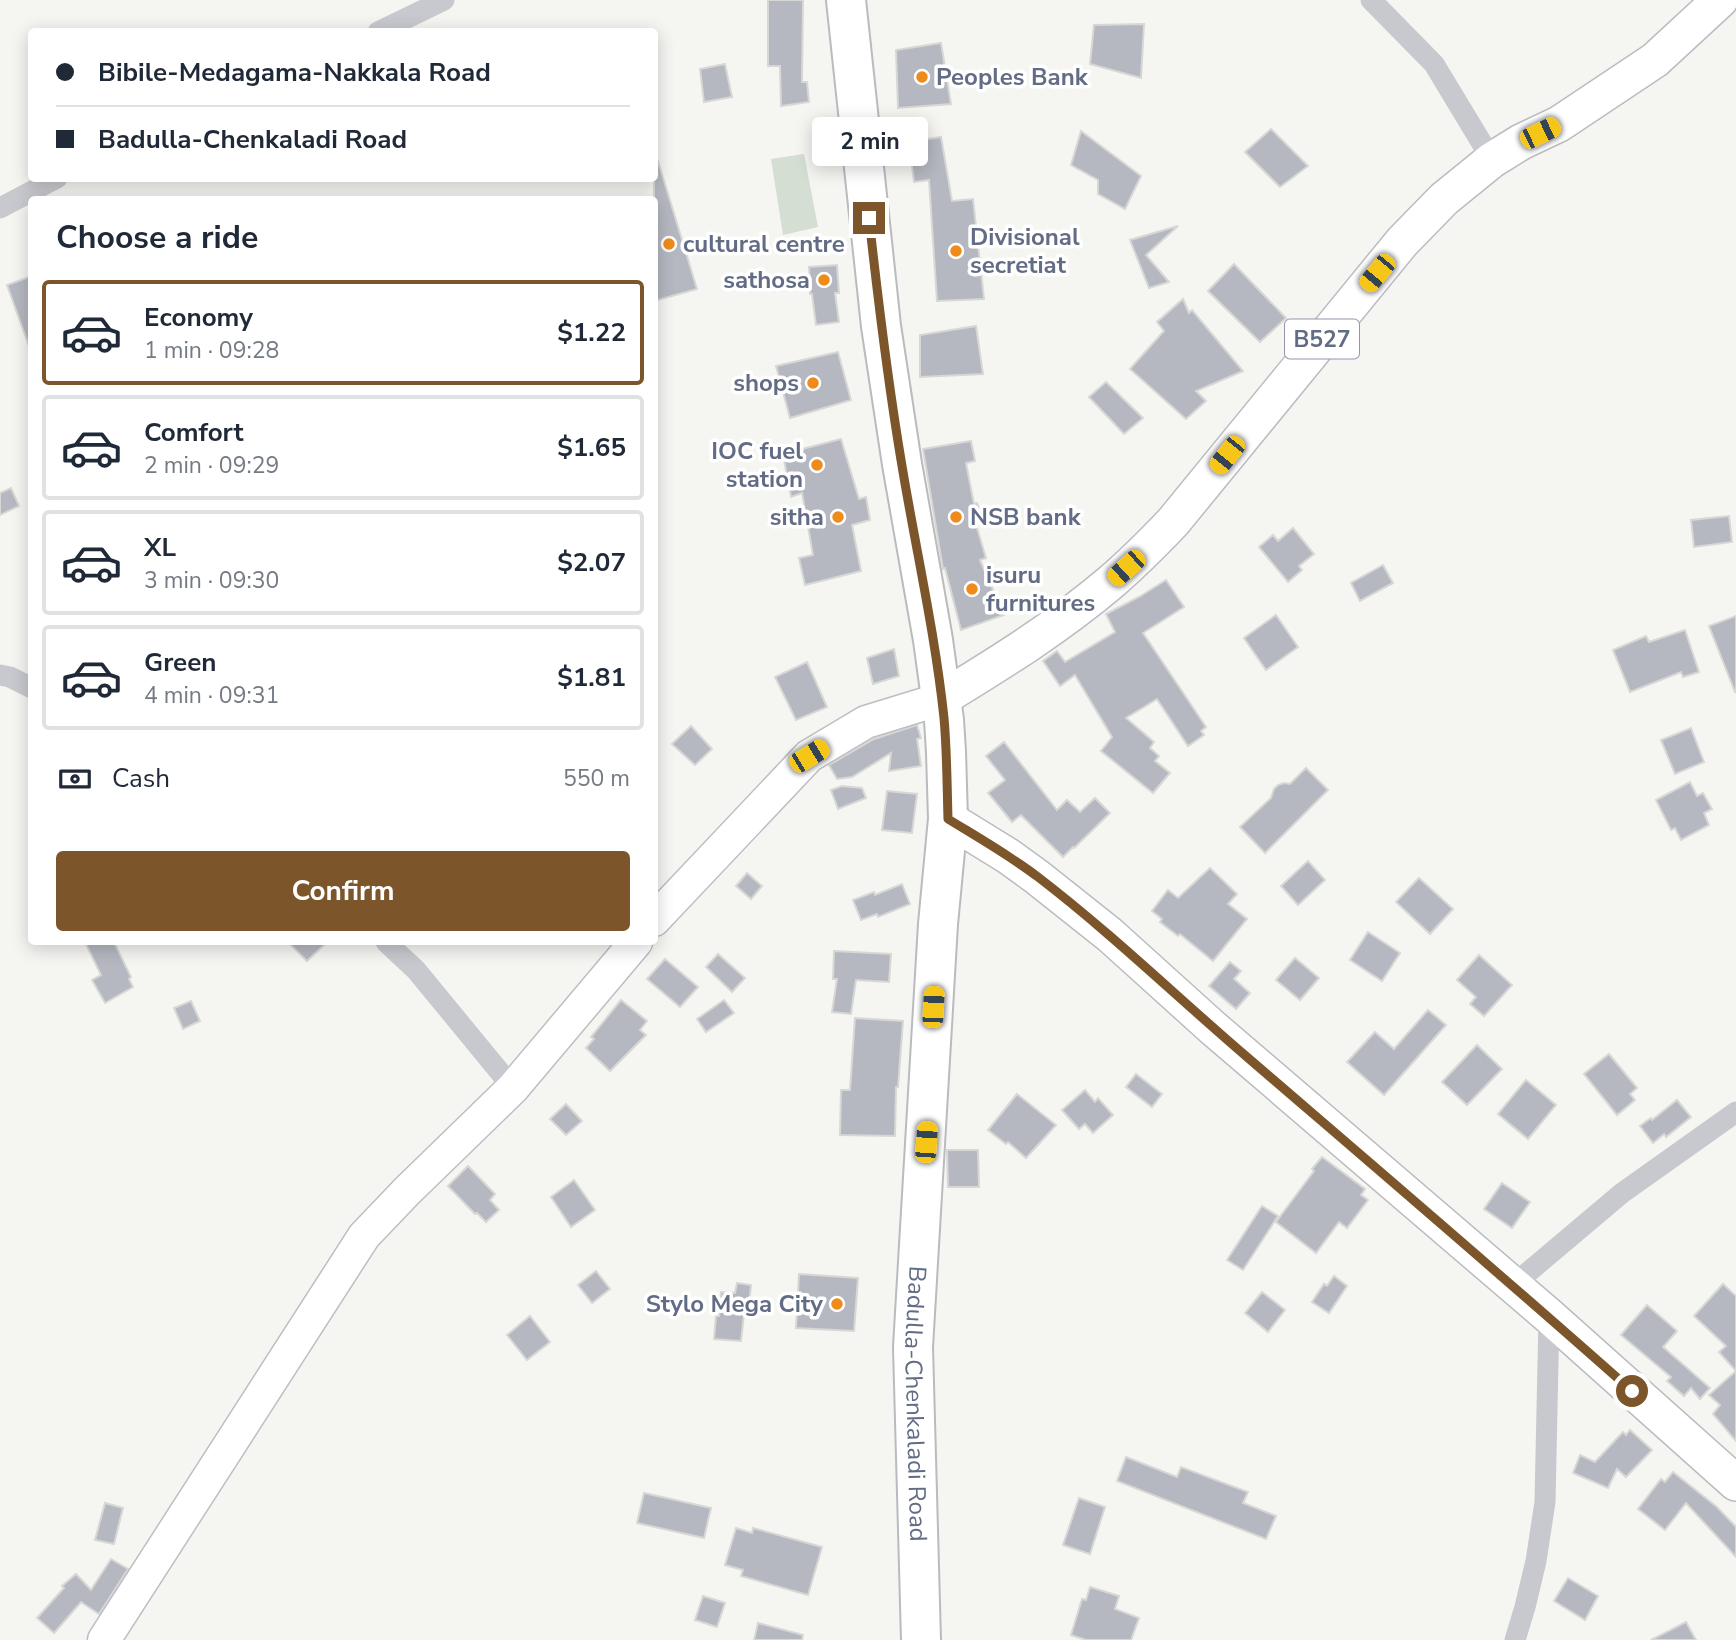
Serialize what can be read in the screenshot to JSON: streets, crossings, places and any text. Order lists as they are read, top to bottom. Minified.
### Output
{"streets":{"highway":["Badulla-Chenkaladi Road"],"main road":["B527"]},"crossings":[["B527","Badulla-Chenkaladi Road"]],"places":["Peoples Bank","cultural centre","Divisional secretiat","sathosa","shops","IOC fuel station","sitha","NSB bank","isuru furnitures","Stylo Mega City"],"page":{"banner":["Bibile-Medagama-Nakkala Road","Badulla-Chenkaladi Road"],"bubble":"2 min","heading":"Choose a ride","list":[{"name":"Economy","note":"1 min · 09:28","value":"$1.22"},{"name":"Comfort","note":"2 min · 09:29","value":"$1.65"},{"name":"XL","note":"3 min · 09:30","value":"$2.07"},{"name":"Green","note":"4 min · 09:31","value":"$1.81"}],"pay":["Cash","550 m"],"buttons":"Confirm"}}
